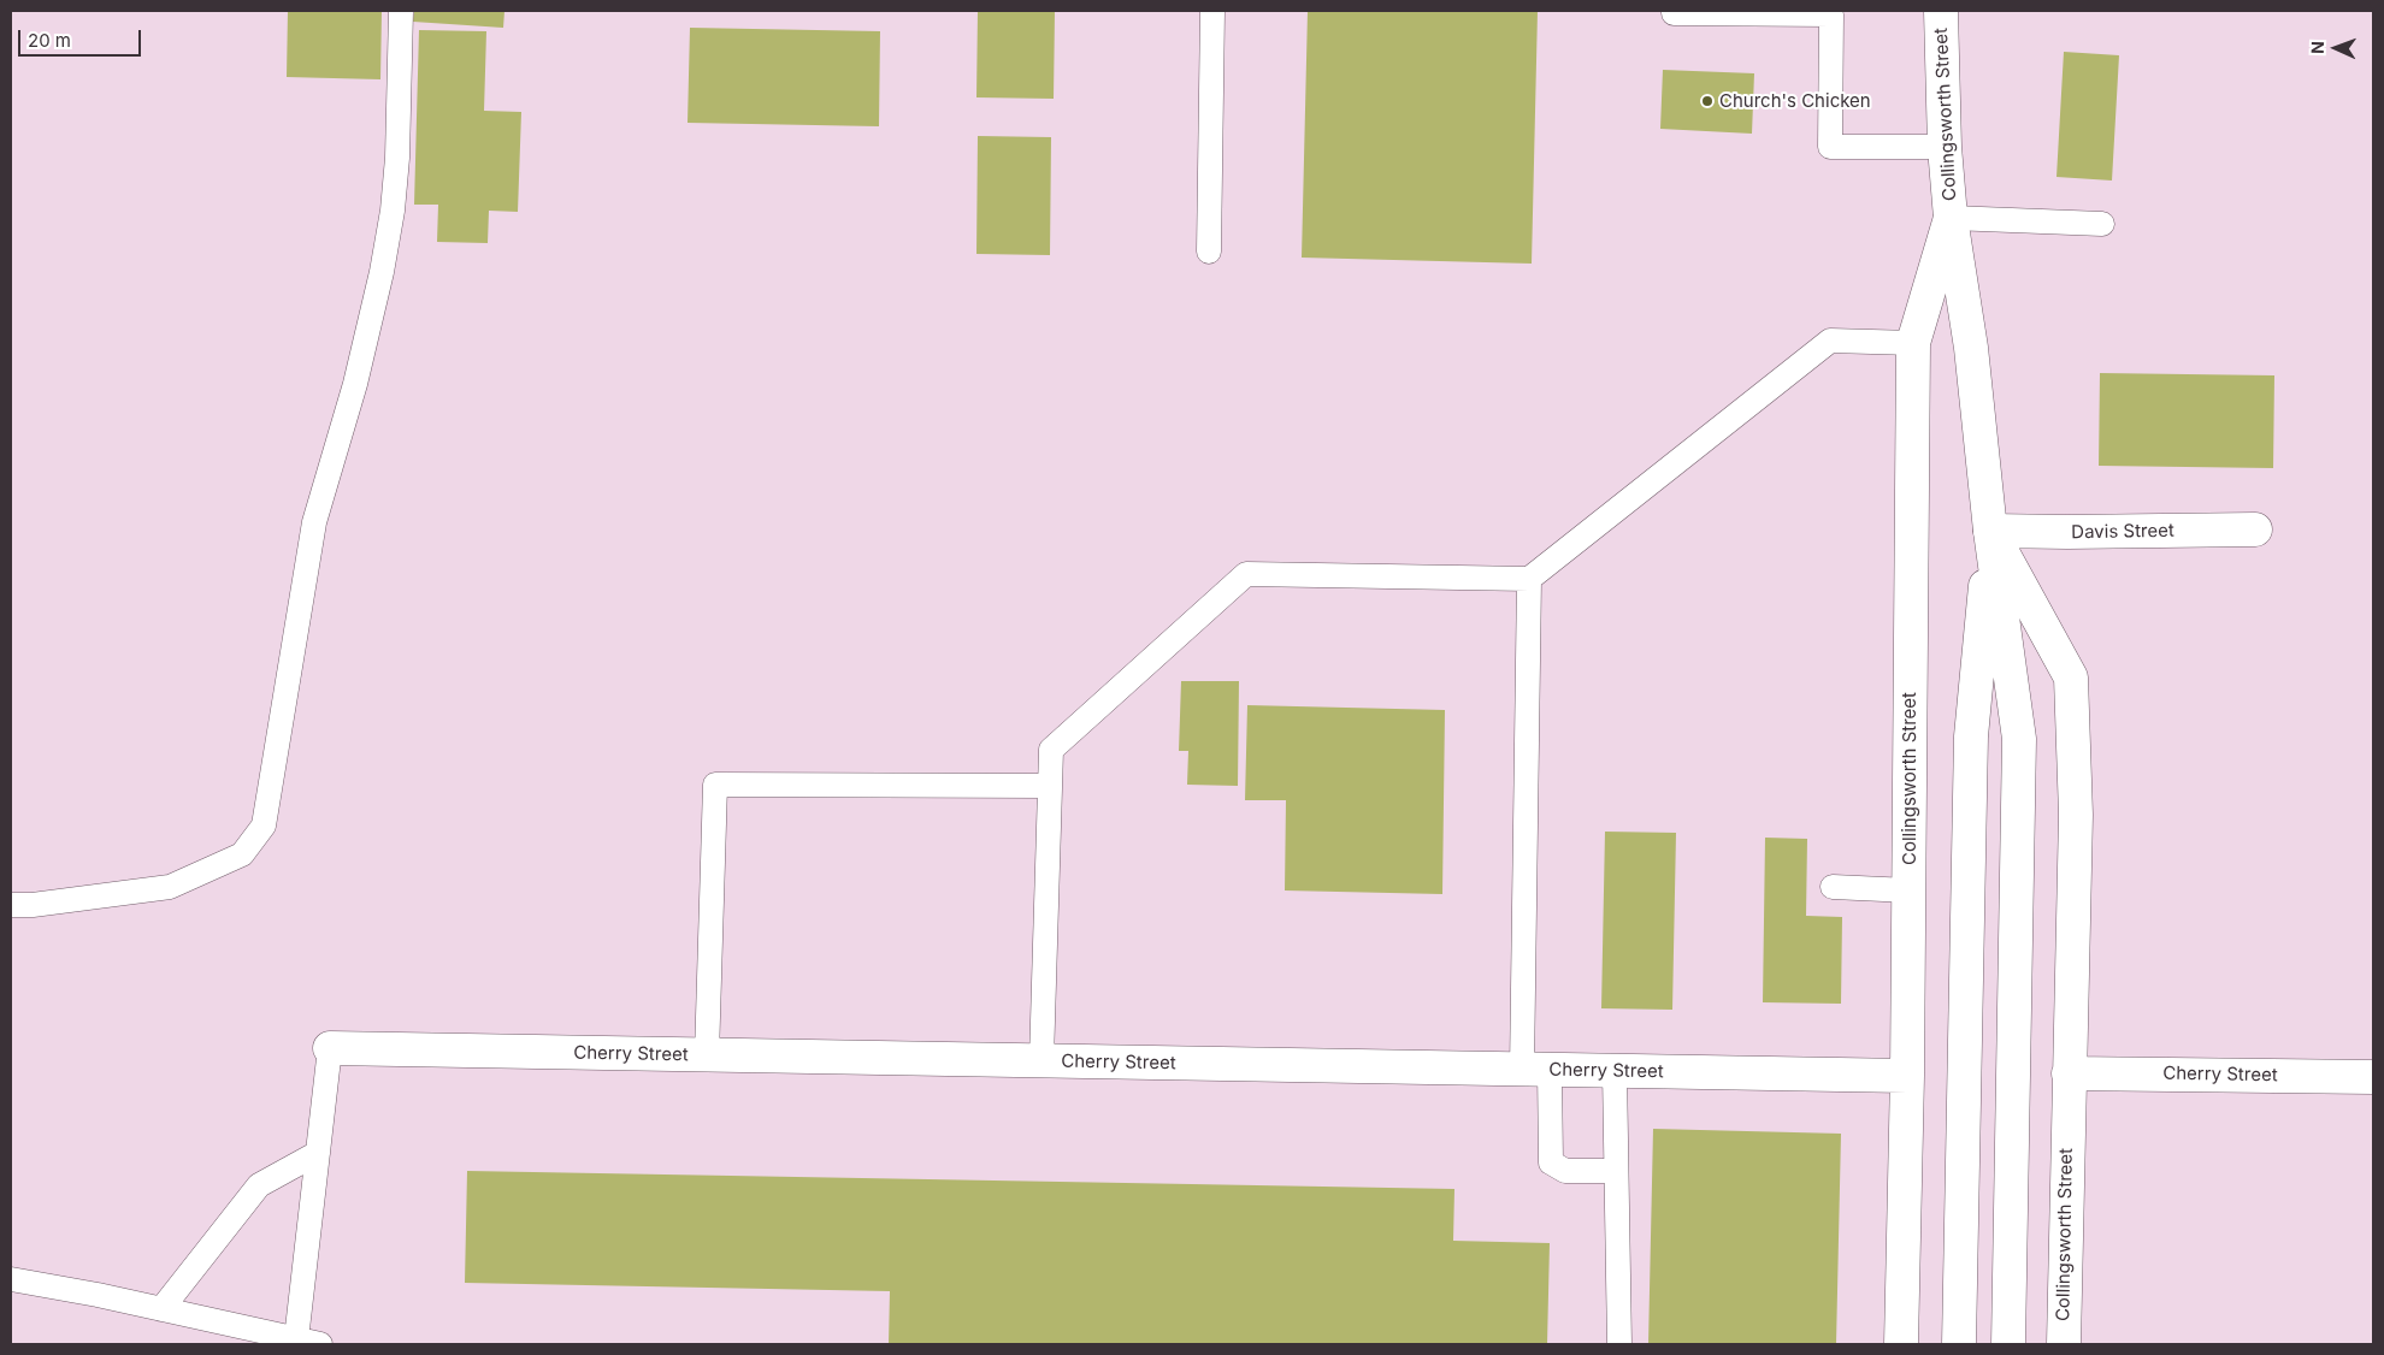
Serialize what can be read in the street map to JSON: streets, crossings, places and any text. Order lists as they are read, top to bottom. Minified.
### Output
{"streets":{"street":["Collingsworth Street","Davis Street","Cherry Street"]},"crossings":[["Collingsworth Street","Davis Street"],["Collingsworth Street","Cherry Street"]],"places":["Church's Chicken"],"scale_bar":"20 m","north":"left"}
